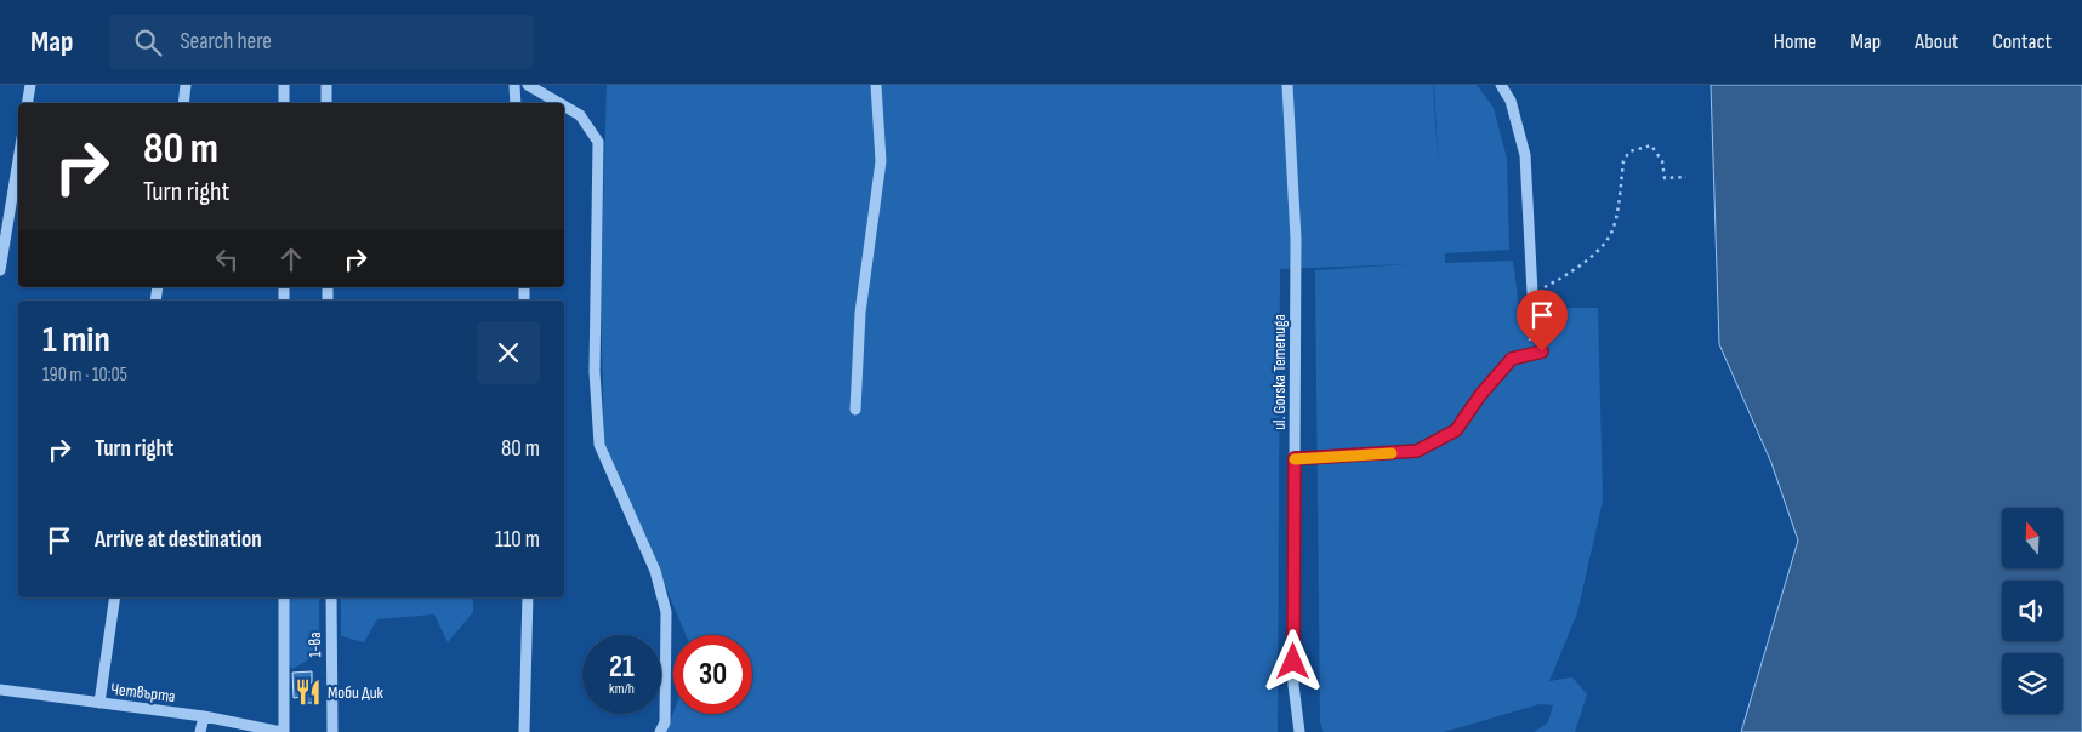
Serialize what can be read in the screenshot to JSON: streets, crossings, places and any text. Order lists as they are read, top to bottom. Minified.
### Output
{"streets":{"street":["ul. Gorska Temenuga","1-ва","Четвърта"]},"places":{"restaurant":["Моби Дик"]},"north":"top","page":{"header":"Map","search":"Search here","nav":["Home","Map","About","Contact"],"turn":["80 m","Turn right"],"heading":["1 min","190 m · 10:05"],"list":[{"name":"Turn right","value":"80 m"},{"name":"Arrive at destination","value":"110 m"}],"speed":"21 km/h","limit":"30"}}
